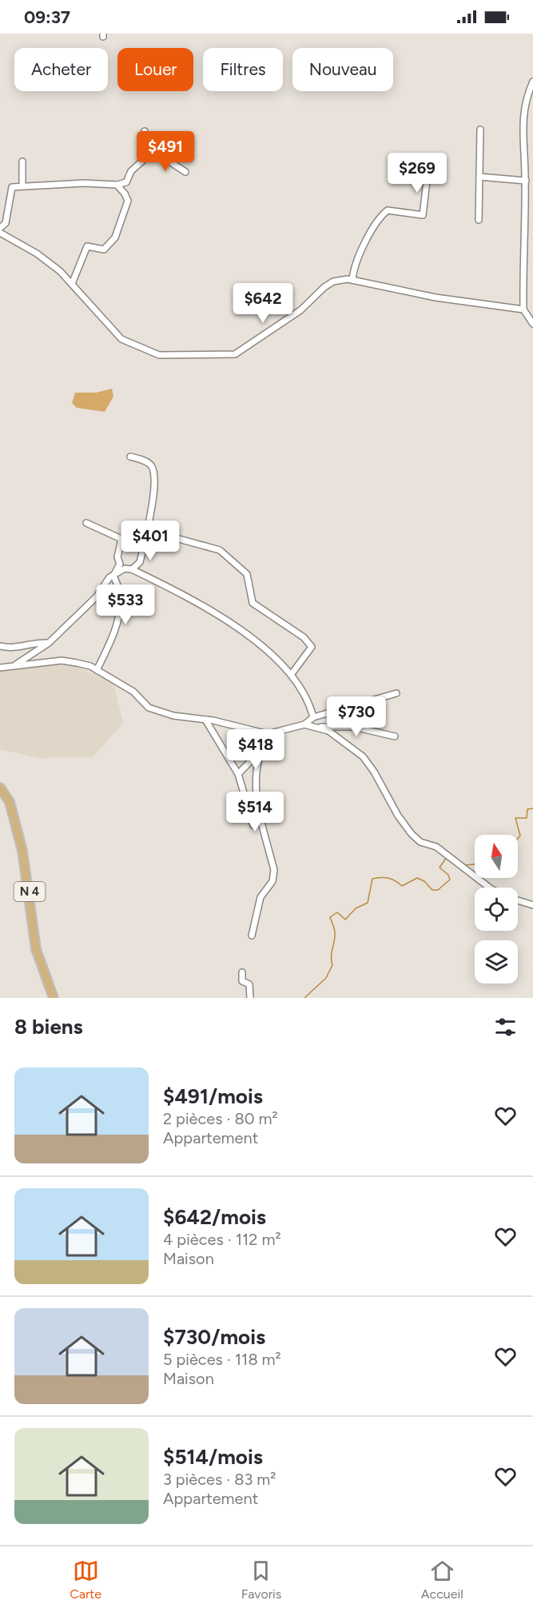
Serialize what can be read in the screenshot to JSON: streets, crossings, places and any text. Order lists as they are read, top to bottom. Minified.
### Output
{"streets":{"main road":["N 4"]},"north":"top","page":{"status":"09:37","chip":["Acheter","Louer","Filtres","Nouveau"],"price":["$491","$269","$642","$401","$533","$730","$418","$514"],"heading":"8 biens","list":[{"name":"$491/mois","note":"2 pièces · 80 m² · Appartement"},{"name":"$642/mois","note":"4 pièces · 112 m² · Maison"},{"name":"$730/mois","note":"5 pièces · 118 m² · Maison"},{"name":"$514/mois","note":"3 pièces · 83 m² · Appartement"}],"tabs":["Carte","Favoris","Accueil"]}}
